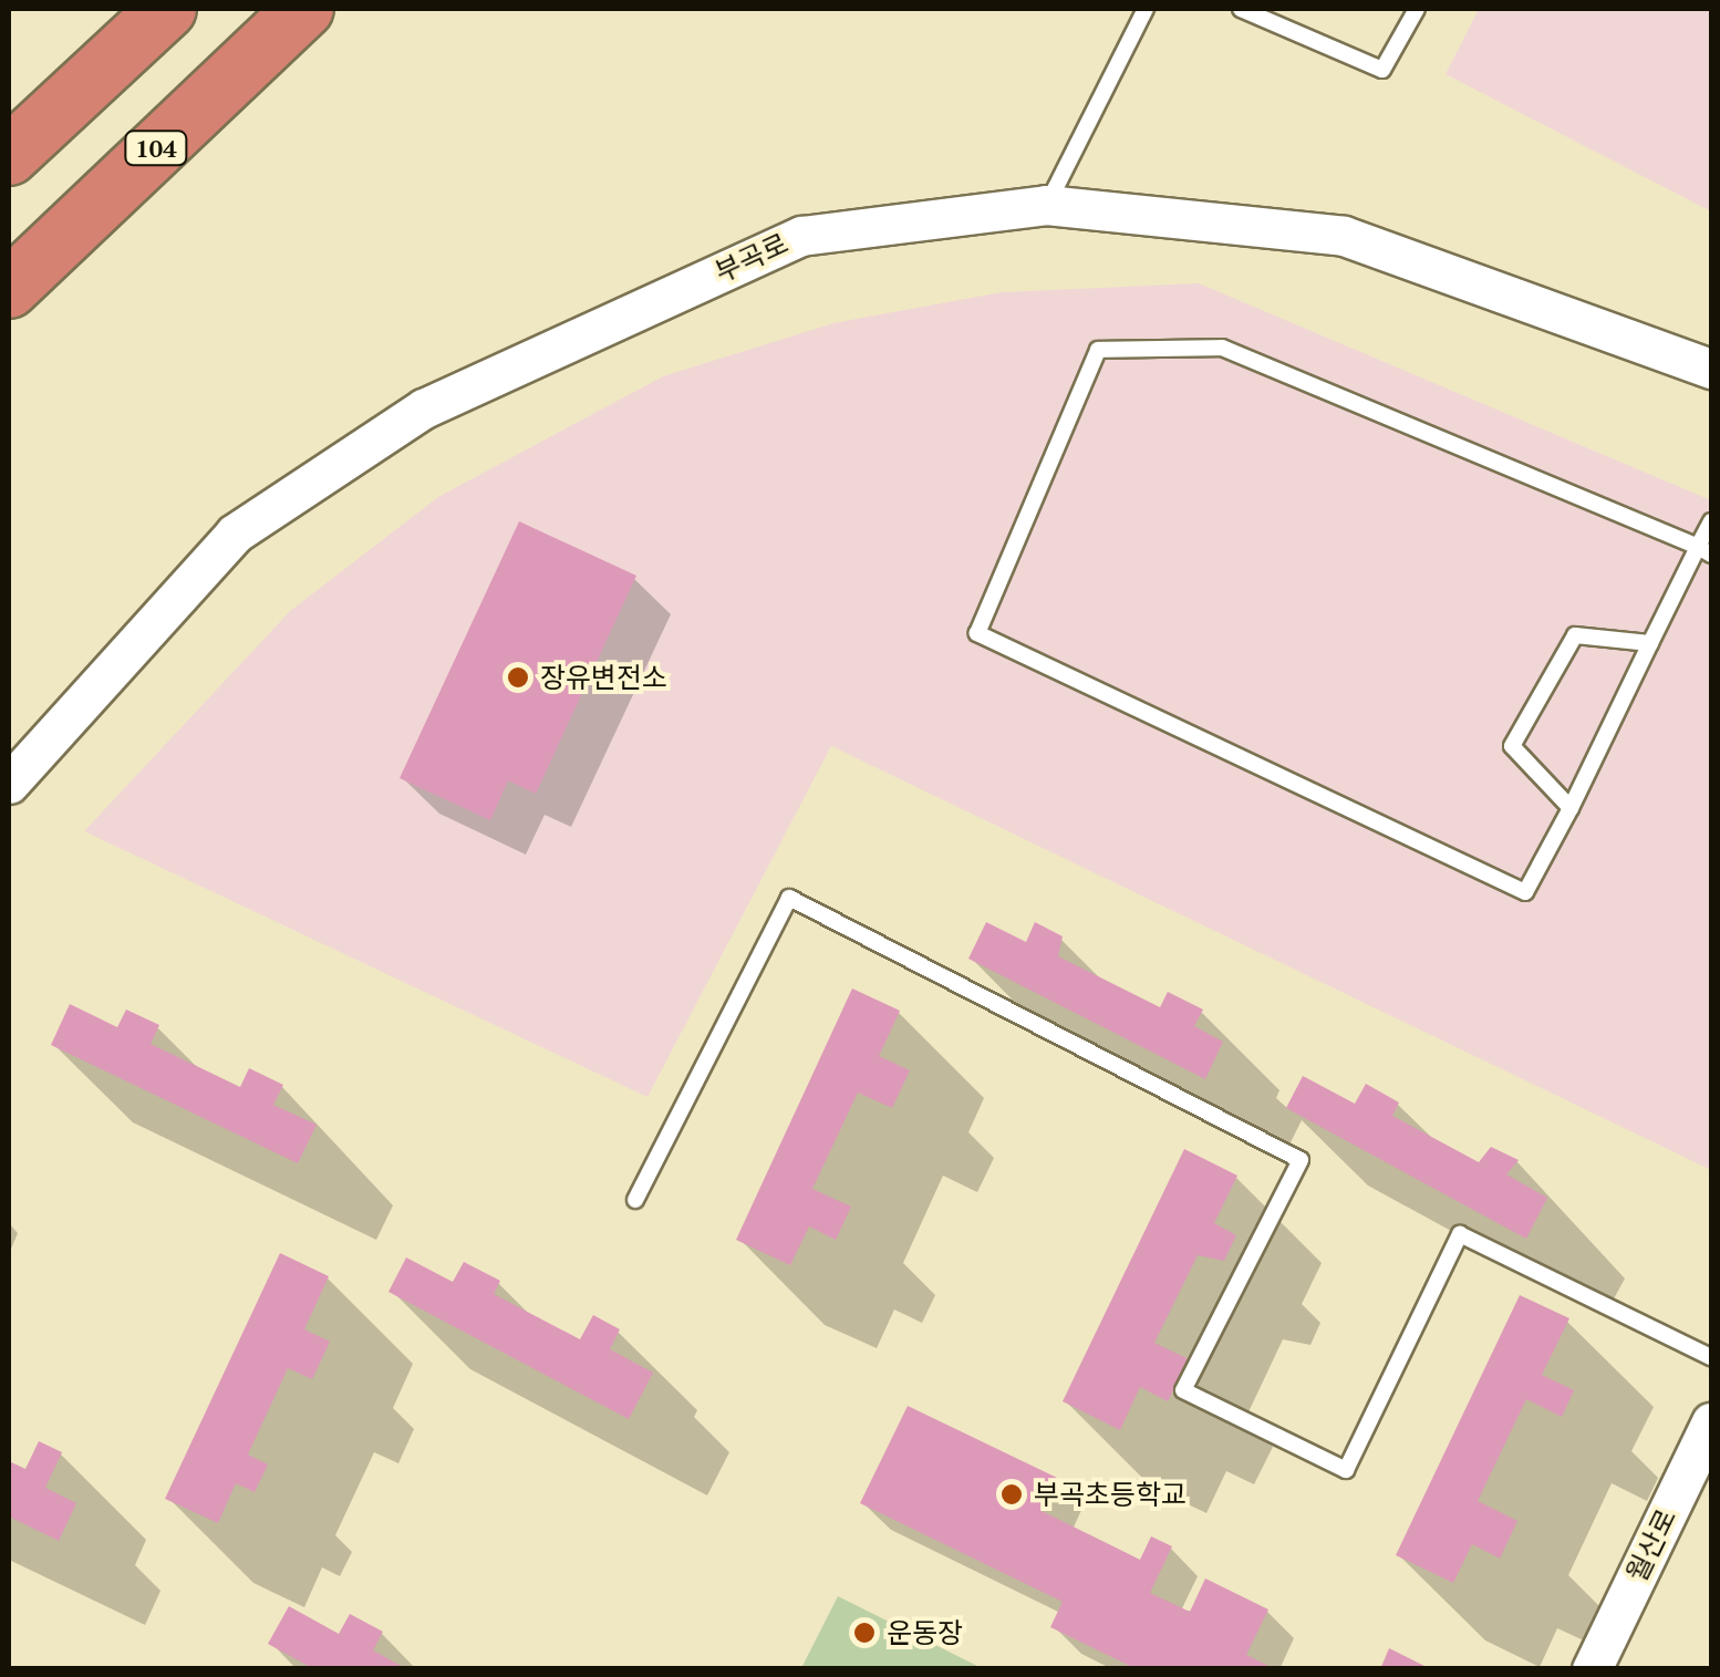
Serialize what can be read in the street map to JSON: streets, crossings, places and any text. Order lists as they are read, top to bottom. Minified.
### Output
{"streets":{"highway":["104"],"street":["부곡로","월산로"]},"places":["장유변전소","부곡초등학교","운동장"]}
